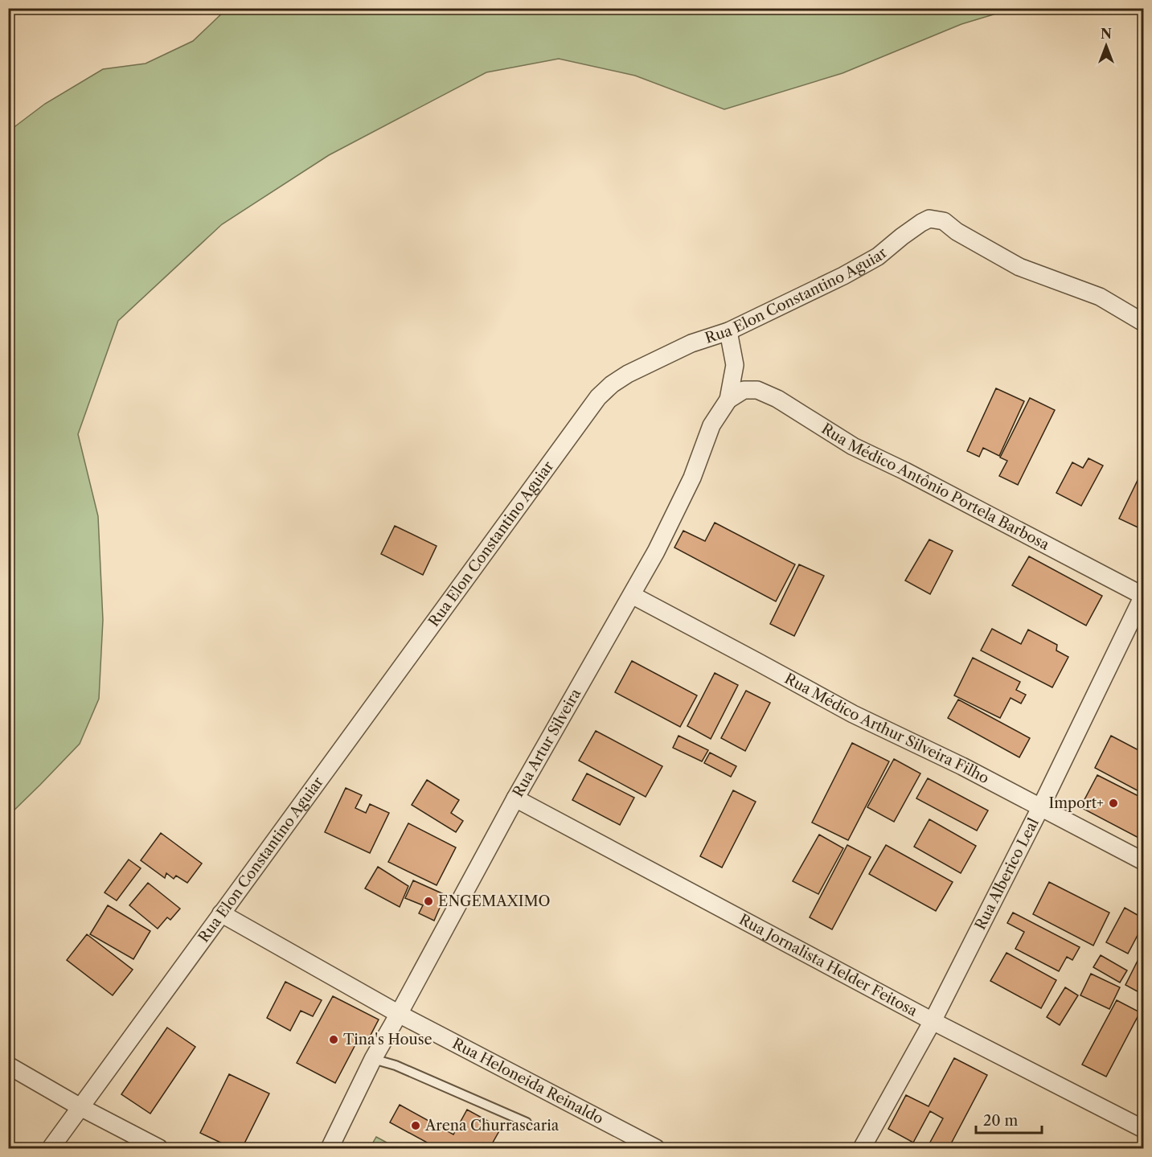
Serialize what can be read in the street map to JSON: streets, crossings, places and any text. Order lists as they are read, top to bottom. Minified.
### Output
{"streets":{"street":["Rua Elon Constantino Aguiar","Rua Médico Antônio Portela Barbosa","Rua Médico Arthur Silveira Filho","Rua Artur Silveira","Rua Alberico Leal","Rua Jornalista Helder Feitosa","Rua Heloneida Reinaldo"]},"crossings":[["Rua Elon Constantino Aguiar","Rua Artur Silveira"],["Rua Elon Constantino Aguiar","Rua Heloneida Reinaldo"],["Rua Médico Antônio Portela Barbosa","Rua Artur Silveira"],["Rua Médico Antônio Portela Barbosa","Rua Alberico Leal"],["Rua Médico Arthur Silveira Filho","Rua Artur Silveira"],["Rua Médico Arthur Silveira Filho","Rua Alberico Leal"],["Rua Artur Silveira","Rua Jornalista Helder Feitosa"],["Rua Artur Silveira","Rua Heloneida Reinaldo"],["Rua Alberico Leal","Rua Jornalista Helder Feitosa"]],"places":["Import+","ENGEMAXIMO","Tina's House","Arena Churrascaria"],"scale_bar":"20 m","north":"top"}
